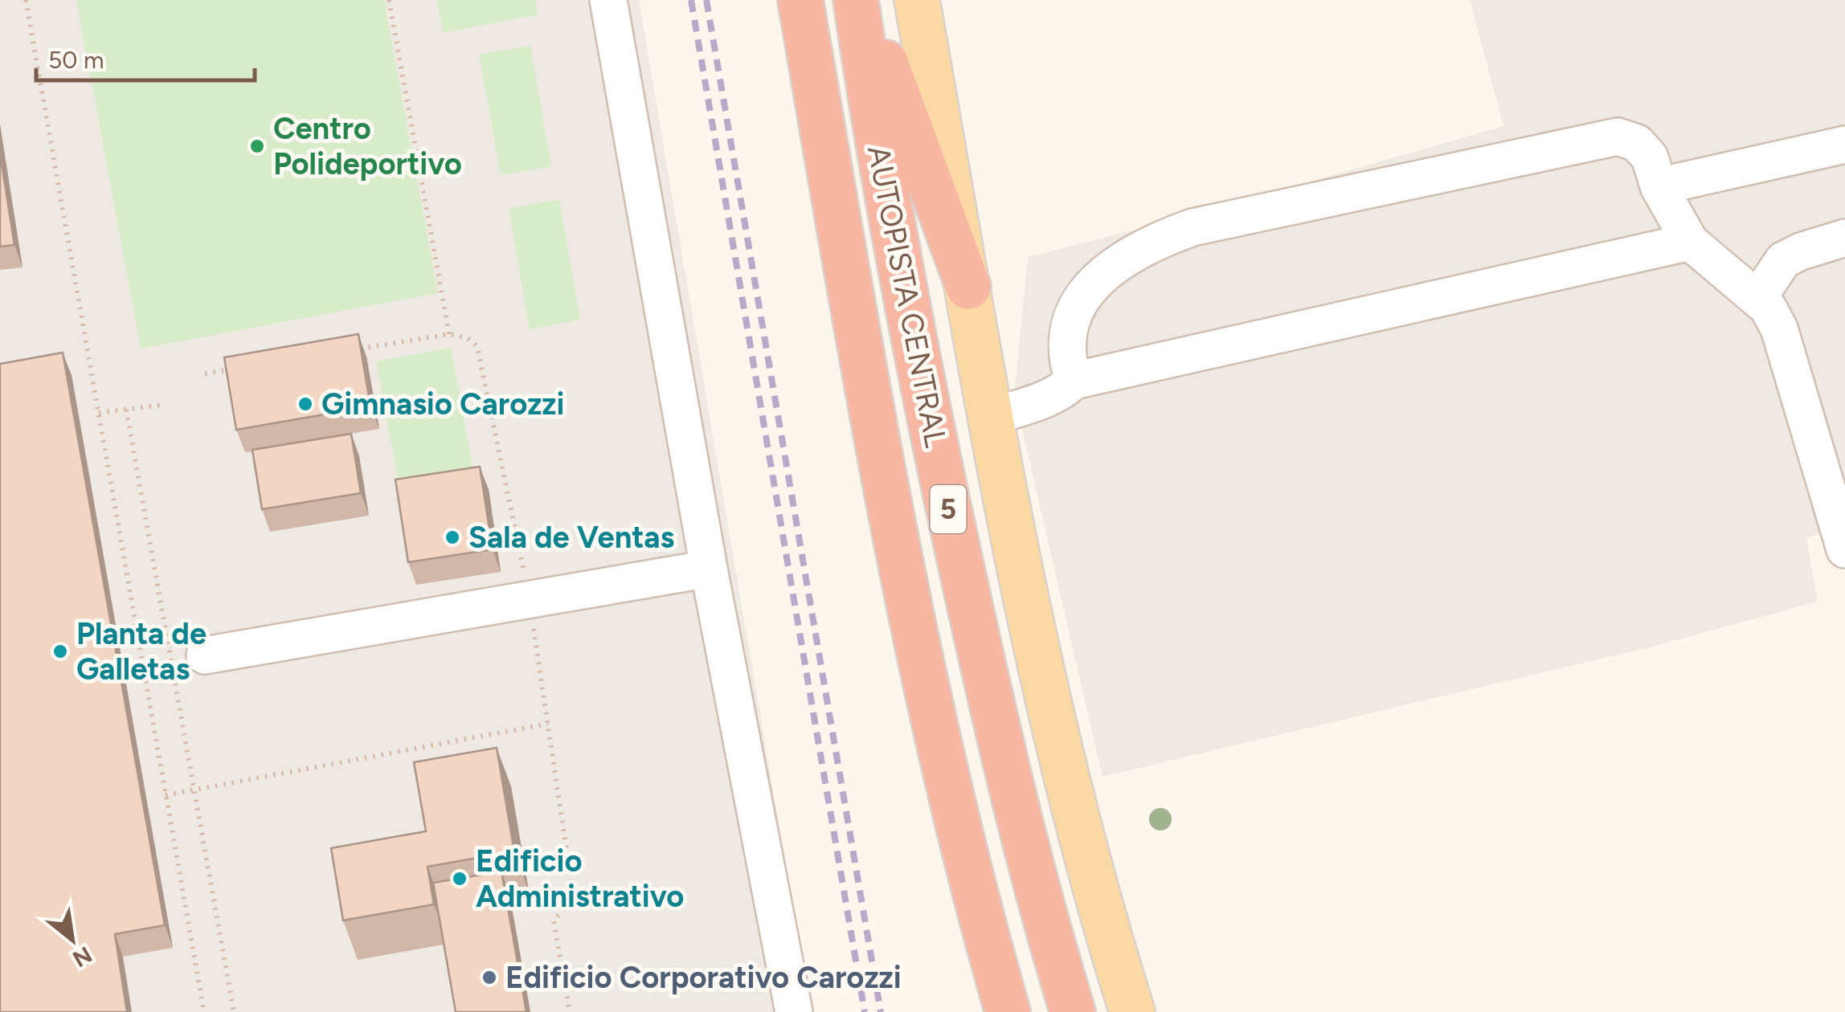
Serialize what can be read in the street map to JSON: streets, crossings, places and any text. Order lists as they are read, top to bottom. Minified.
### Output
{"streets":{"highway":["AUTOPISTA CENTRAL","5"]},"places":["Centro Polideportivo","Gimnasio Carozzi","Sala de Ventas","Planta de Galletas","Edificio Administrativo","Edificio Corporativo Carozzi"],"scale_bar":"50 m","north":"bottom right"}
